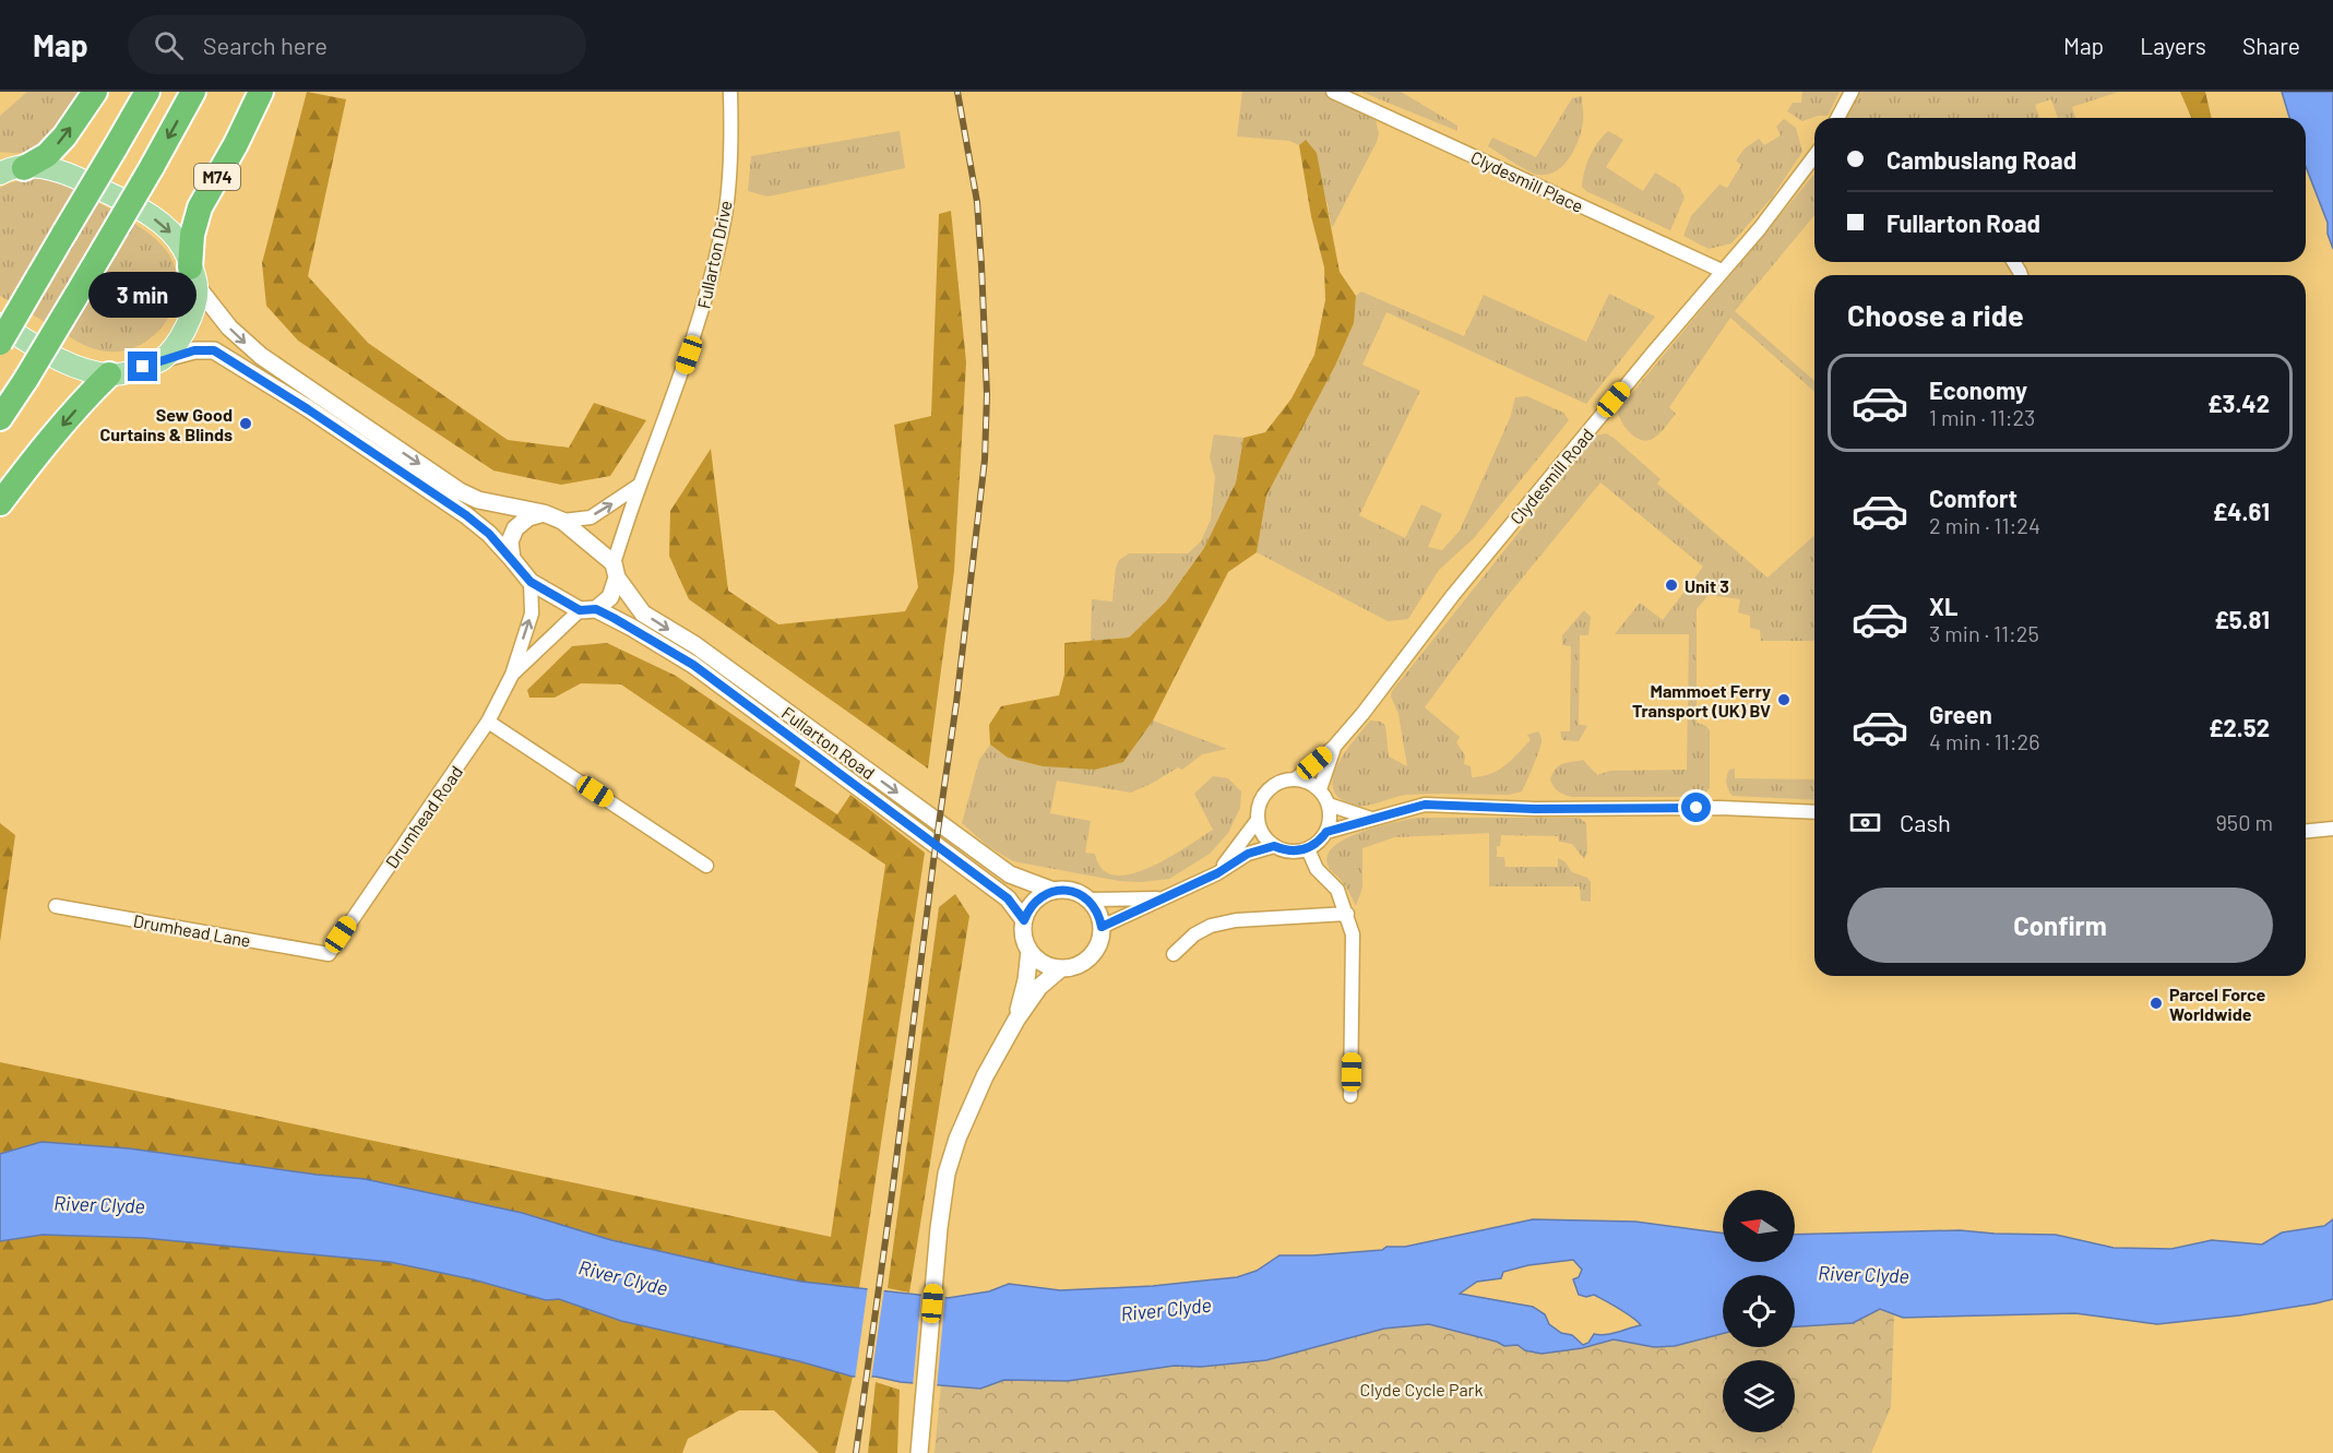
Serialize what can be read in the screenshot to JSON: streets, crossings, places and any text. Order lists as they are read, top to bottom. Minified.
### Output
{"streets":{"highway":["M74"],"street":["Clydesmill Place","Fullarton Drive","Clydesmill Road","Fullarton Road","Drumhead Road","Drumhead Lane"]},"crossings":[["Clydesmill Place","Clydesmill Road"],["Fullarton Drive","Fullarton Road"],["Drumhead Road","Drumhead Lane"]],"water":["River Clyde"],"parks":["Clyde Cycle Park"],"places":["Sew Good Curtains & Blinds","Unit 3","Mammoet Ferry Transport (UK) BV","Parcel Force Worldwide"],"north":"left","page":{"header":"Map","search":"Search here","nav":["Map","Layers","Share"],"banner":["Cambuslang Road","Fullarton Road"],"bubble":"3 min","heading":"Choose a ride","list":[{"name":"Economy","note":"1 min · 11:23","value":"£3.42"},{"name":"Comfort","note":"2 min · 11:24","value":"£4.61"},{"name":"XL","note":"3 min · 11:25","value":"£5.81"},{"name":"Green","note":"4 min · 11:26","value":"£2.52"}],"pay":["Cash","950 m"],"buttons":"Confirm"}}
